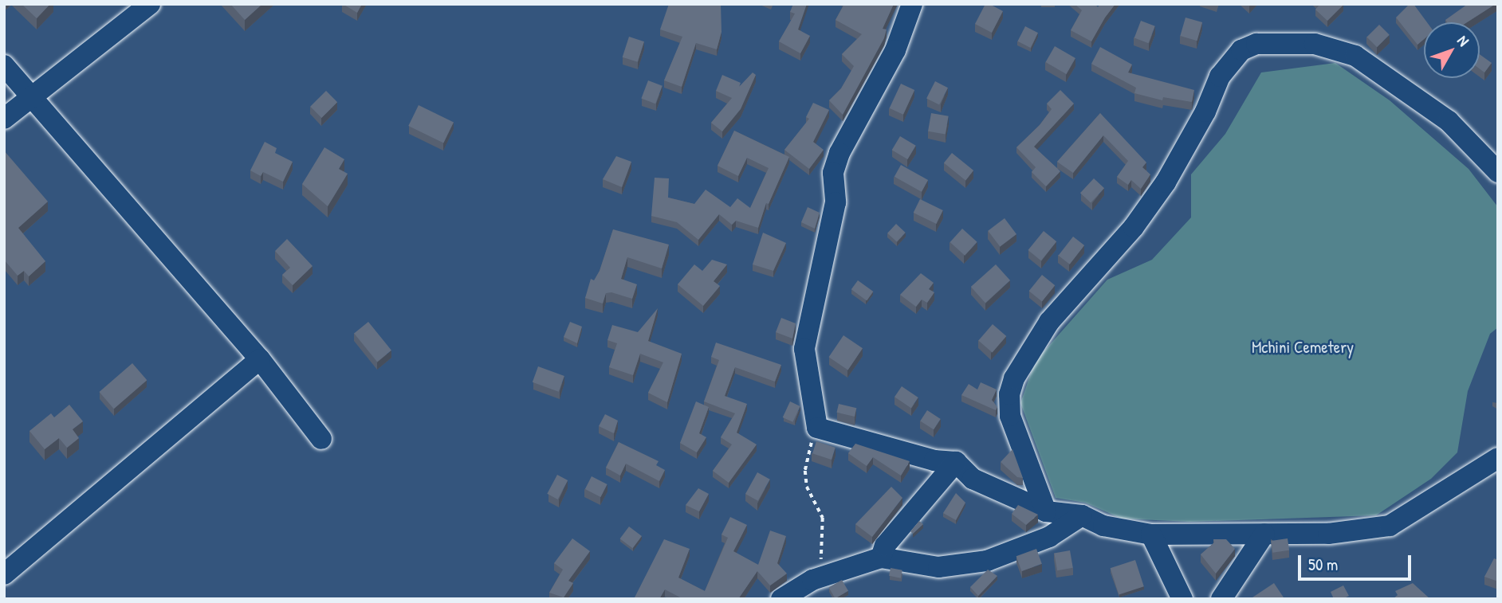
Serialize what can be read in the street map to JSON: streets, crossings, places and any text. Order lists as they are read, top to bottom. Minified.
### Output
{"parks":["Mchini Cemetery"],"scale_bar":"50 m","north":"top right"}
